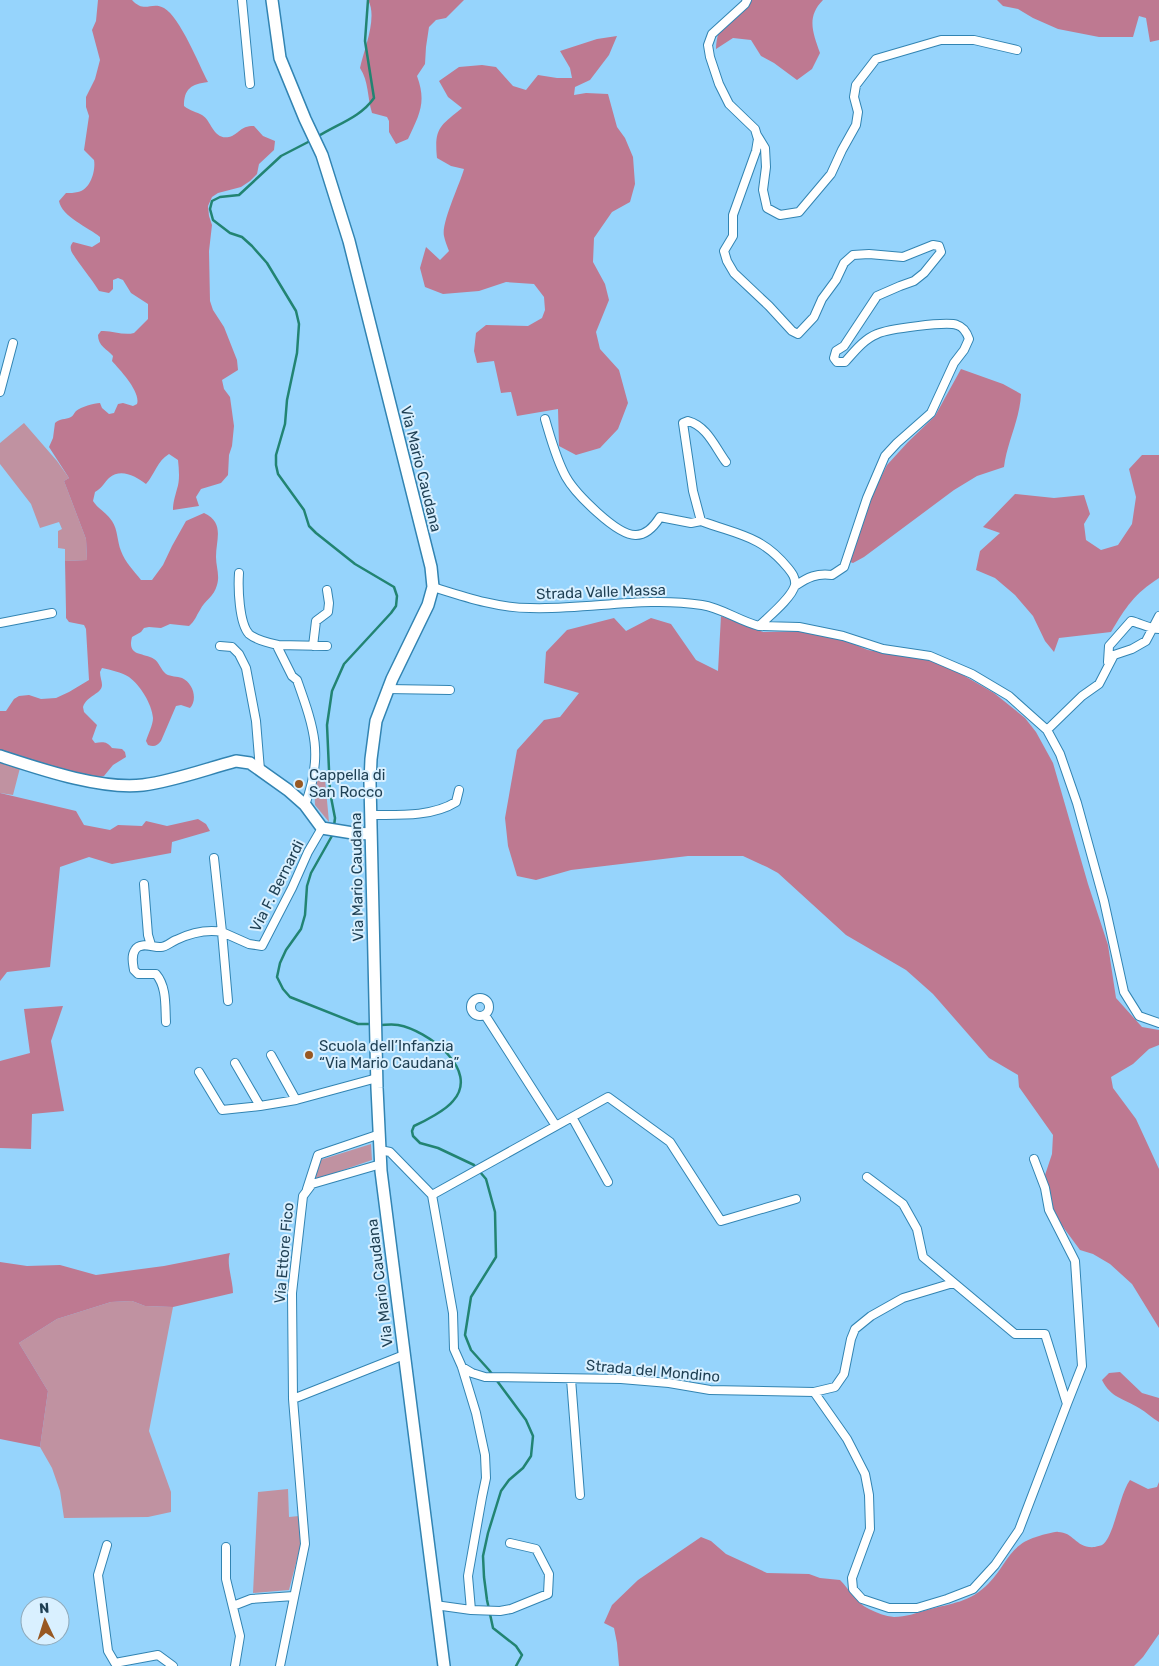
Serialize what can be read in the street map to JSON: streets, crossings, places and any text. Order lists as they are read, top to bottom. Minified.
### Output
{"streets":{"main road":["Via Mario Caudana"],"street":["Strada Valle Massa","Via F. Bernardi","Via Ettore Fico","Strada del Mondino"]},"crossings":[["Via Mario Caudana","Strada Valle Massa"],["Via Mario Caudana","Via Ettore Fico"]],"places":["Cappella di San Rocco","Scuola dell’Infanzia “Via Mario Caudana”"],"north":"top"}
